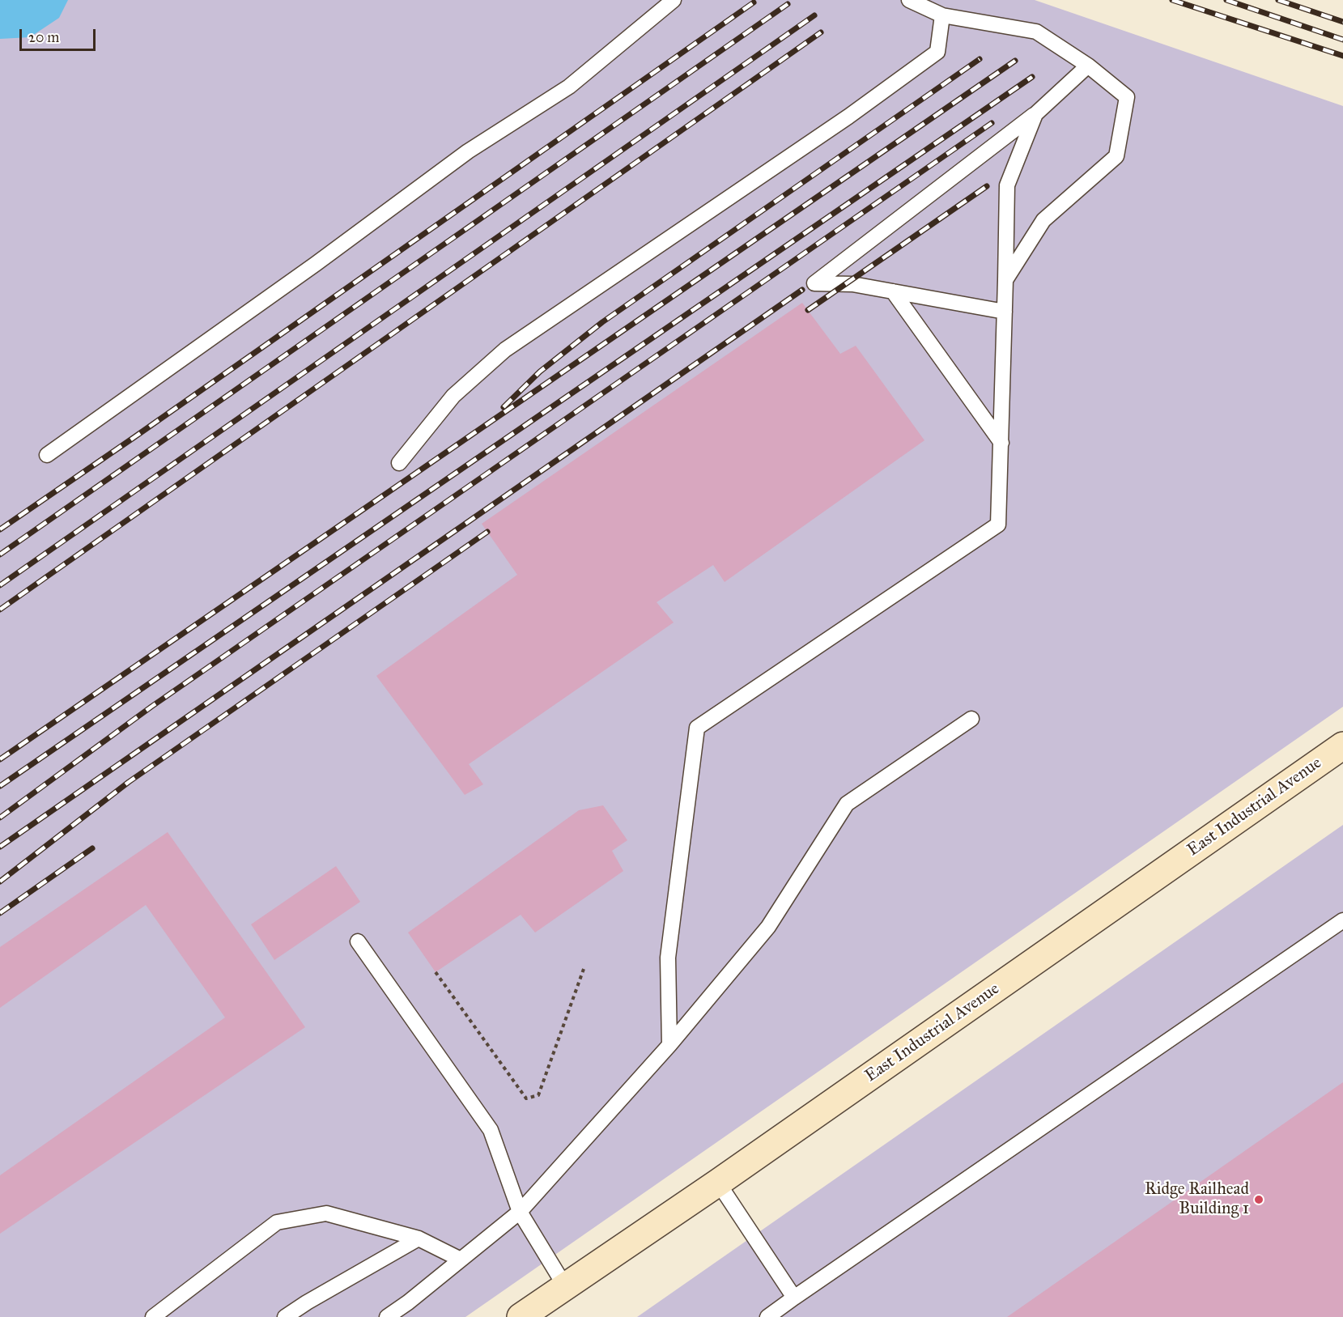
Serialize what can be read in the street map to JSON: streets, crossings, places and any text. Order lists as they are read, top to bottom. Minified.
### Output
{"streets":{"street":["East Industrial Avenue"]},"places":["Ridge Railhead Building 1"],"scale_bar":"20 m"}
